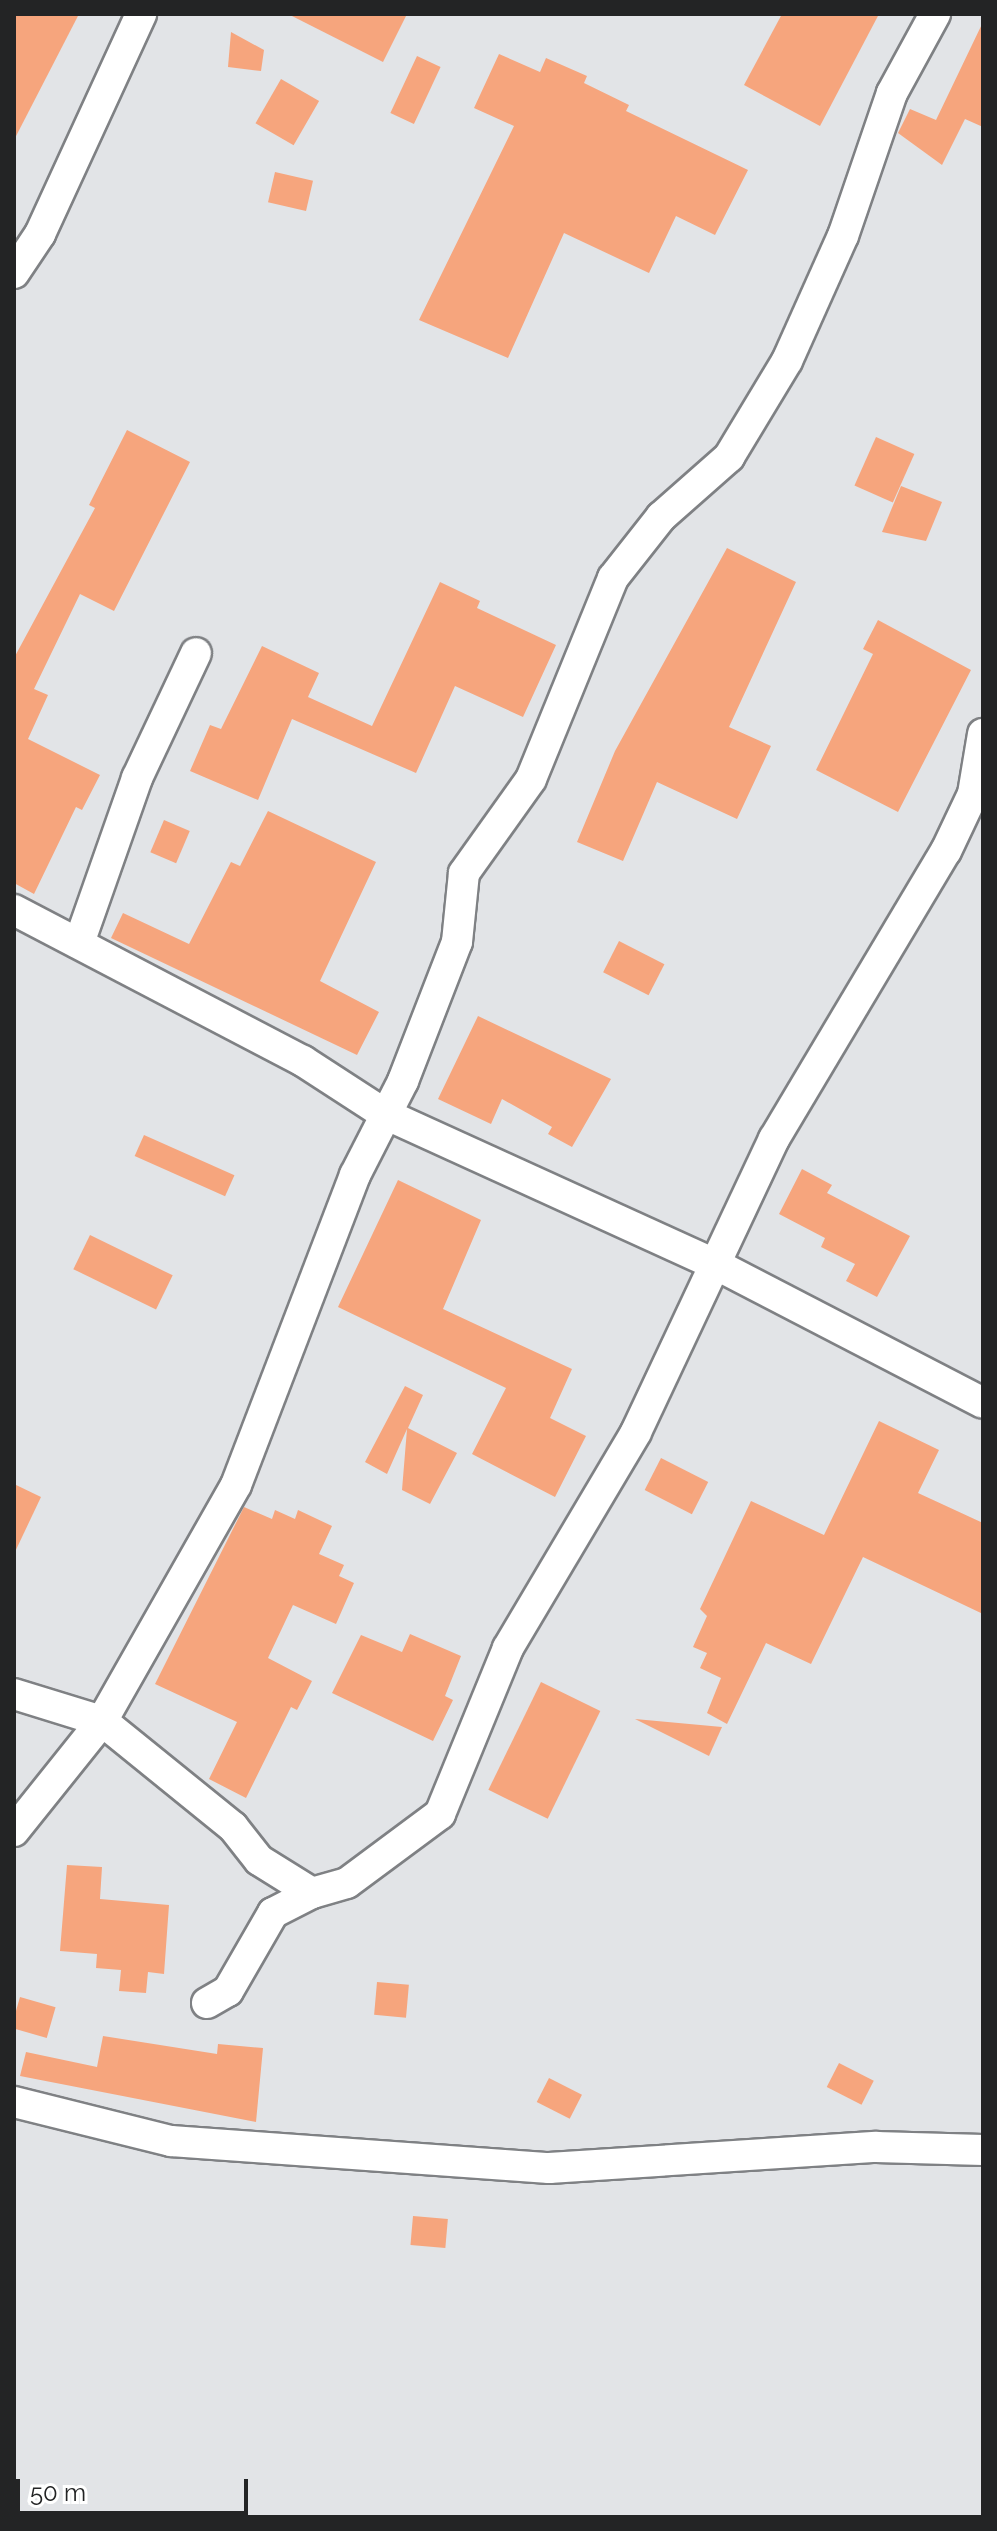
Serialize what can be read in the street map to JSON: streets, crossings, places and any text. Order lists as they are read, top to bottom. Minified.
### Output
{"scale_bar":"50 m"}
